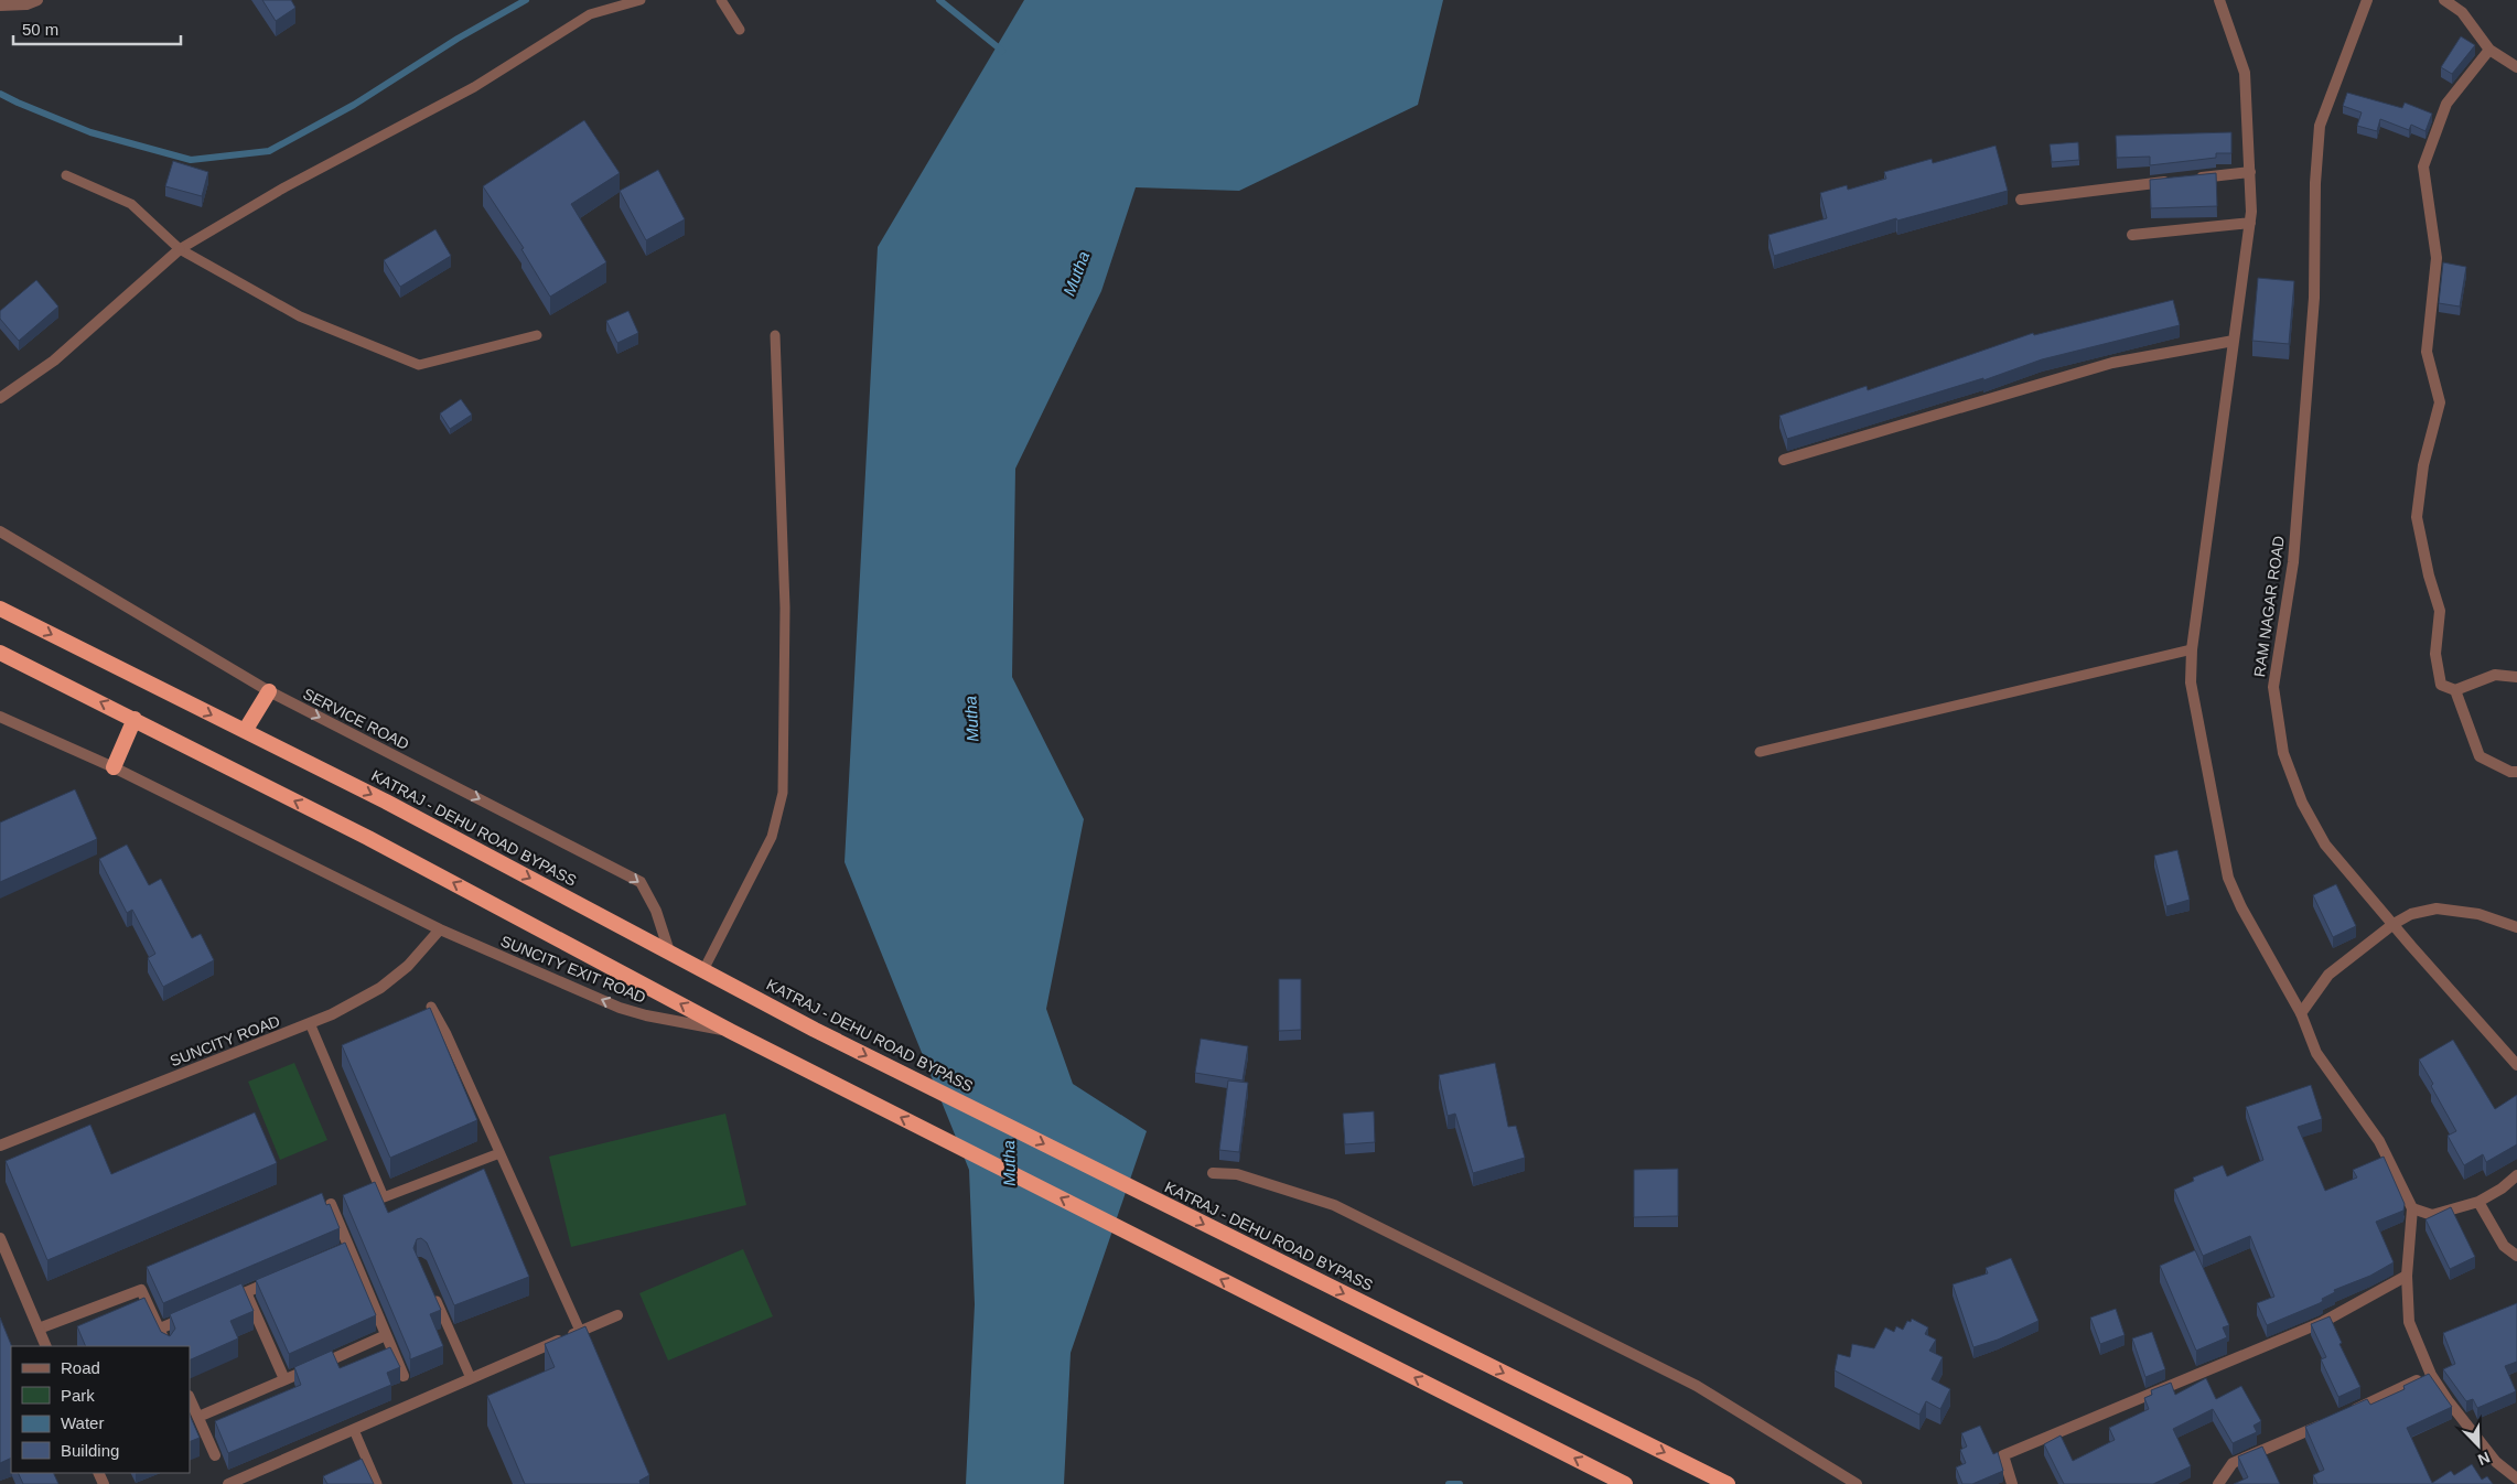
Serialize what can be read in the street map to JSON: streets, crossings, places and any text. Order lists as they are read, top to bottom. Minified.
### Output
{"streets":{"highway":["KATRAJ - DEHU ROAD BYPASS"],"street":["RAM NAGAR ROAD","SERVICE ROAD","SUNCITY EXIT ROAD","SUNCITY ROAD"]},"crossings":[["SERVICE ROAD","KATRAJ - DEHU ROAD BYPASS"],["SUNCITY EXIT ROAD","SUNCITY ROAD"]],"one_way":["SERVICE ROAD","SUNCITY EXIT ROAD"],"water":["Mutha"],"legend":["Road","Park","Water","Building"],"scale_bar":"50 m","north":"bottom right"}
